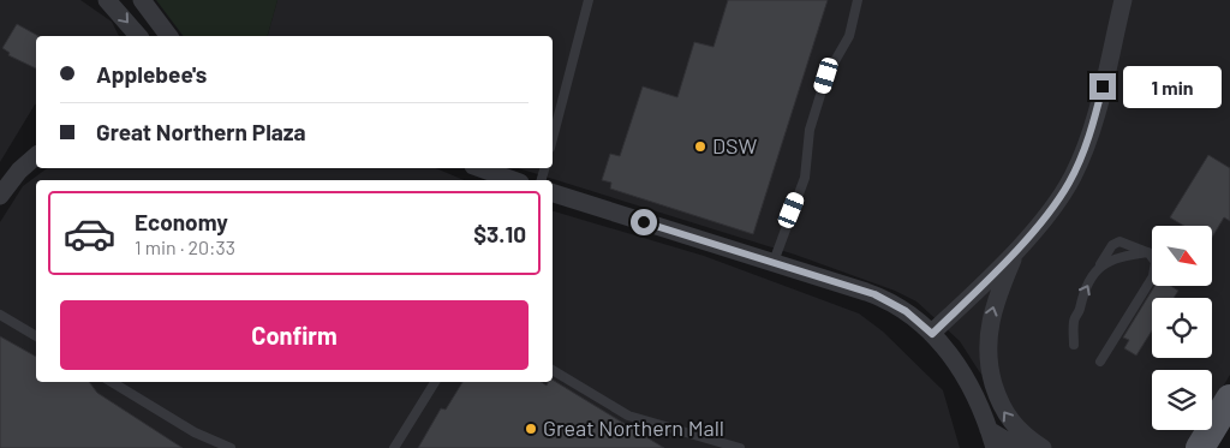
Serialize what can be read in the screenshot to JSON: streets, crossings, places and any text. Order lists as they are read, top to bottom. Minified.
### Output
{"places":["DSW","Great Northern Mall"],"north":"bottom right","page":{"banner":["Applebee's","Great Northern Plaza"],"bubble":"1 min","list":[{"name":"Economy","note":"1 min · 20:33","value":"$3.10"}],"buttons":"Confirm"}}
